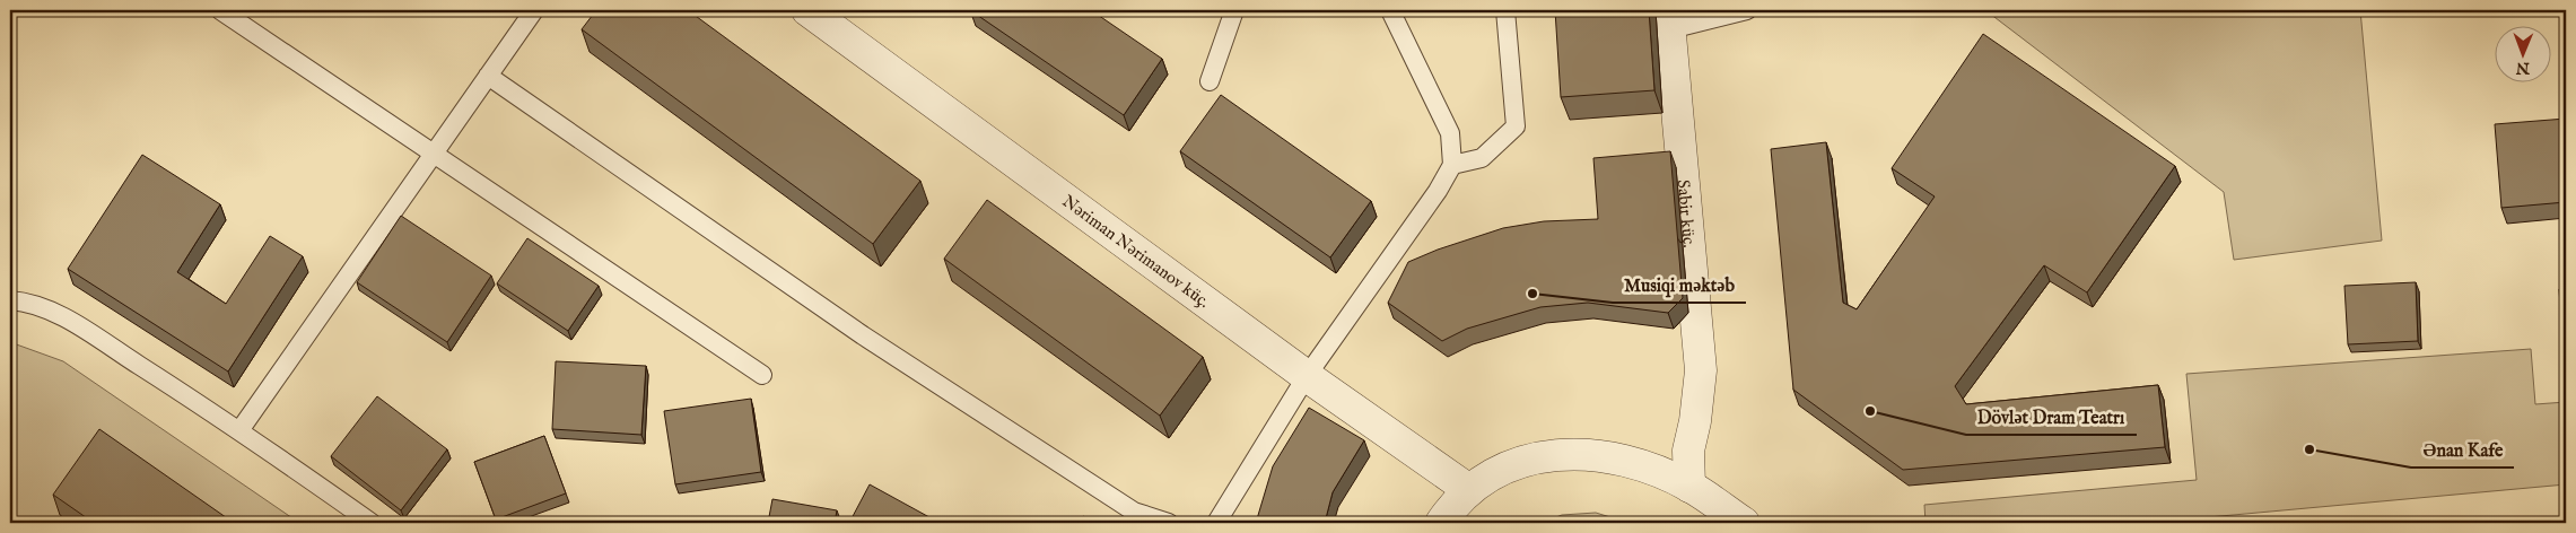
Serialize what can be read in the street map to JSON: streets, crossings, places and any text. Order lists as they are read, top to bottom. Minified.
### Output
{"streets":{"street":["Sabir küç.","Nəriman Nərimanov küç."]},"places":["Musiqi məktəb","Dövlət Dram Teatrı","Ənan Kafe"],"north":"bottom"}
